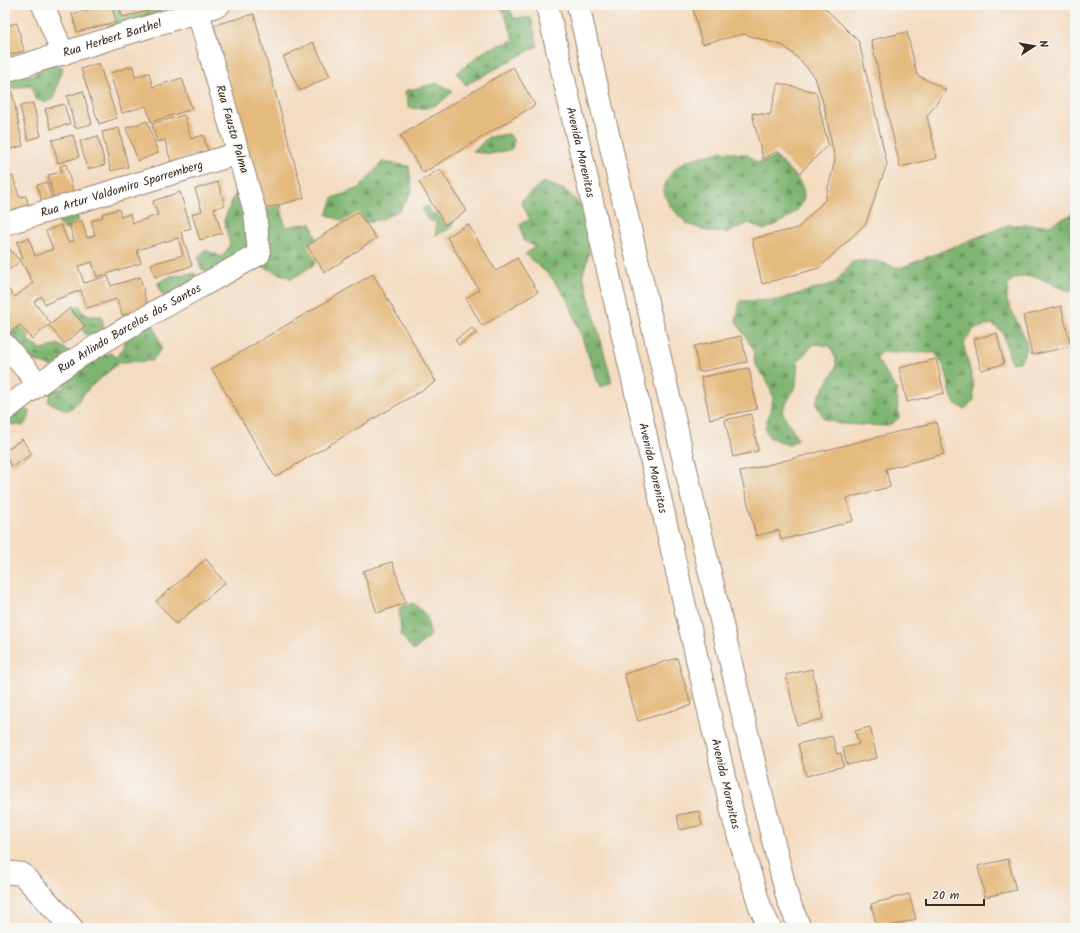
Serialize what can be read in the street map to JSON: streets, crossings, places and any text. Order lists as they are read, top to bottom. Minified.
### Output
{"streets":{"main road":["Rua Herbert Barthel","Rua Fausto Palma","Avenida Morenitas","Rua Artur Valdomiro Sparremberg","Rua Arlindo Barcelos dos Santos"]},"crossings":[["Rua Herbert Barthel","Rua Fausto Palma"],["Rua Fausto Palma","Rua Artur Valdomiro Sparremberg"],["Rua Fausto Palma","Rua Arlindo Barcelos dos Santos"]],"scale_bar":"20 m","north":"right"}
